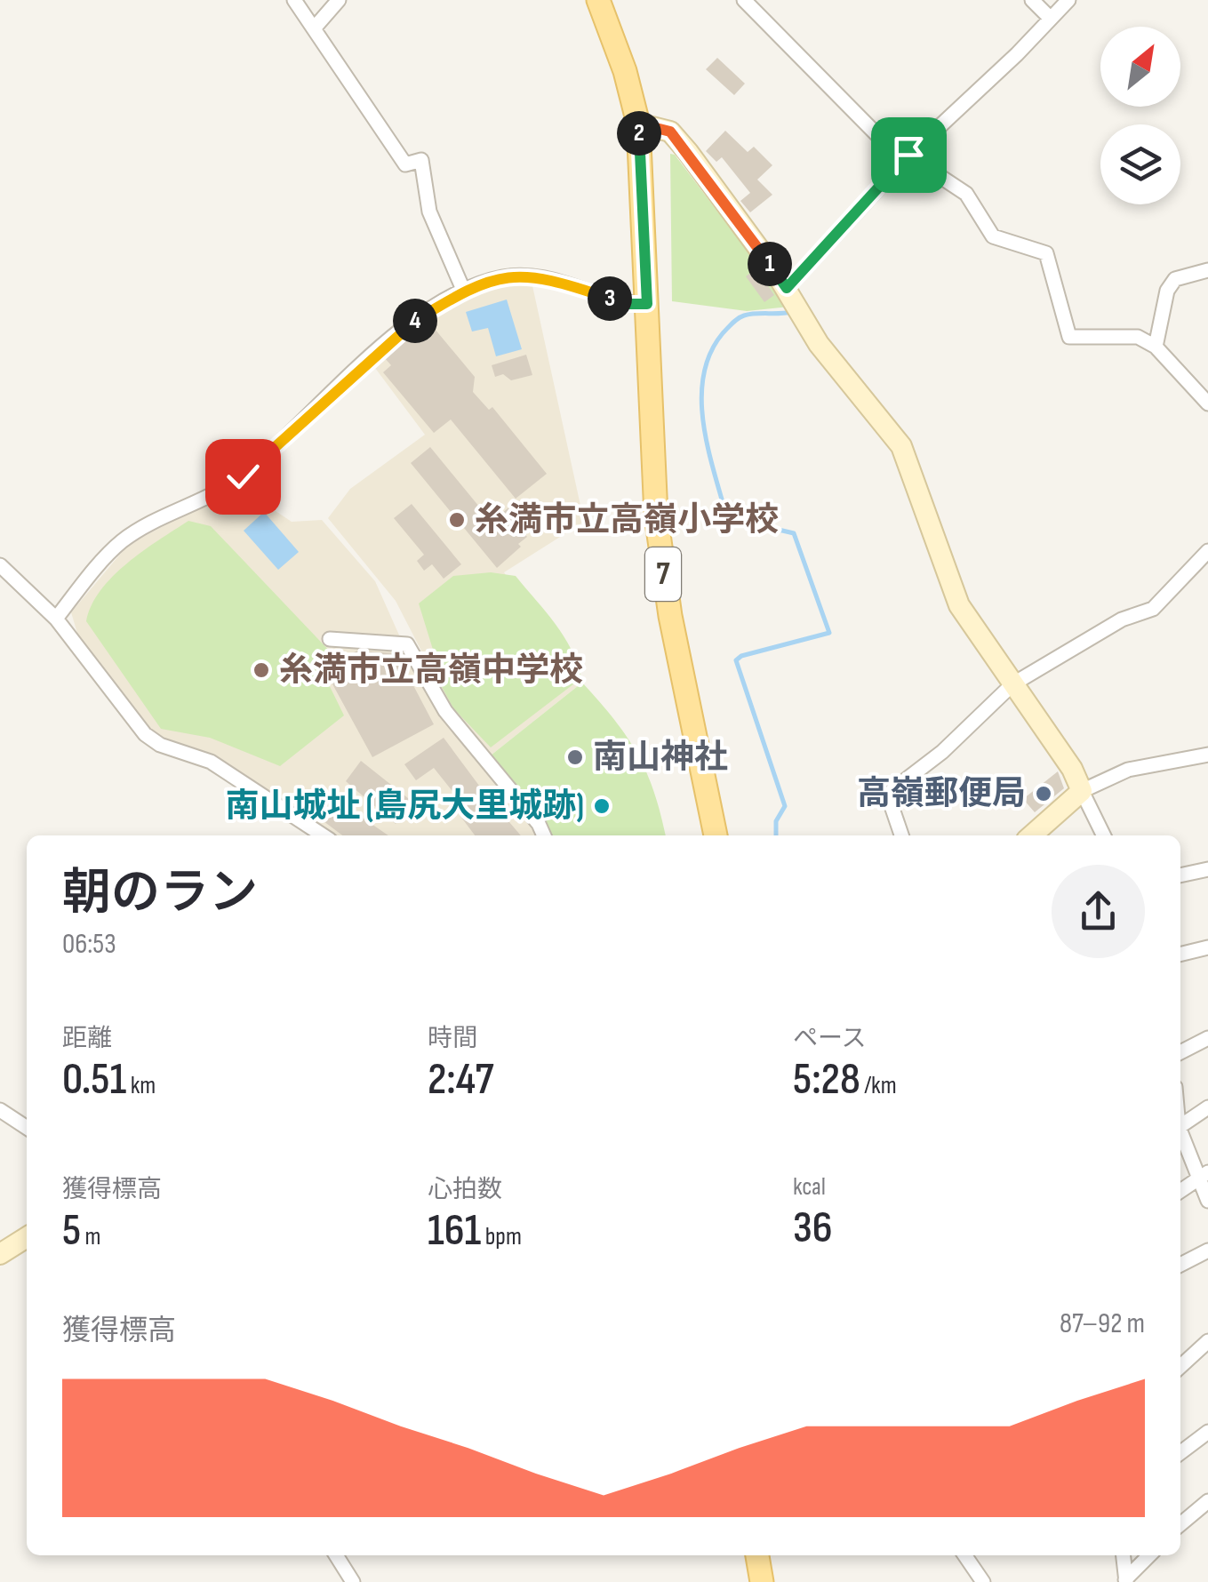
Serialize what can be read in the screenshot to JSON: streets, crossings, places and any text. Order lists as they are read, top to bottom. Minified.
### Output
{"streets":{"main road":["7"]},"places":["糸満市立高嶺小学校","糸満市立高嶺中学校","南山神社","高嶺郵便局","南山城址 (島尻大里城跡)"],"north":"top right","page":{"pins":["2","1","3","4"],"heading":["朝のラン","06:53"],"stats":[["距離","0.51 km"],["時間","2:47"],["ペース","5:28 /km"],["獲得標高","5 m"],["心拍数","161 bpm"],["kcal","36"]],"chart":["獲得標高","87–92 m"]}}
